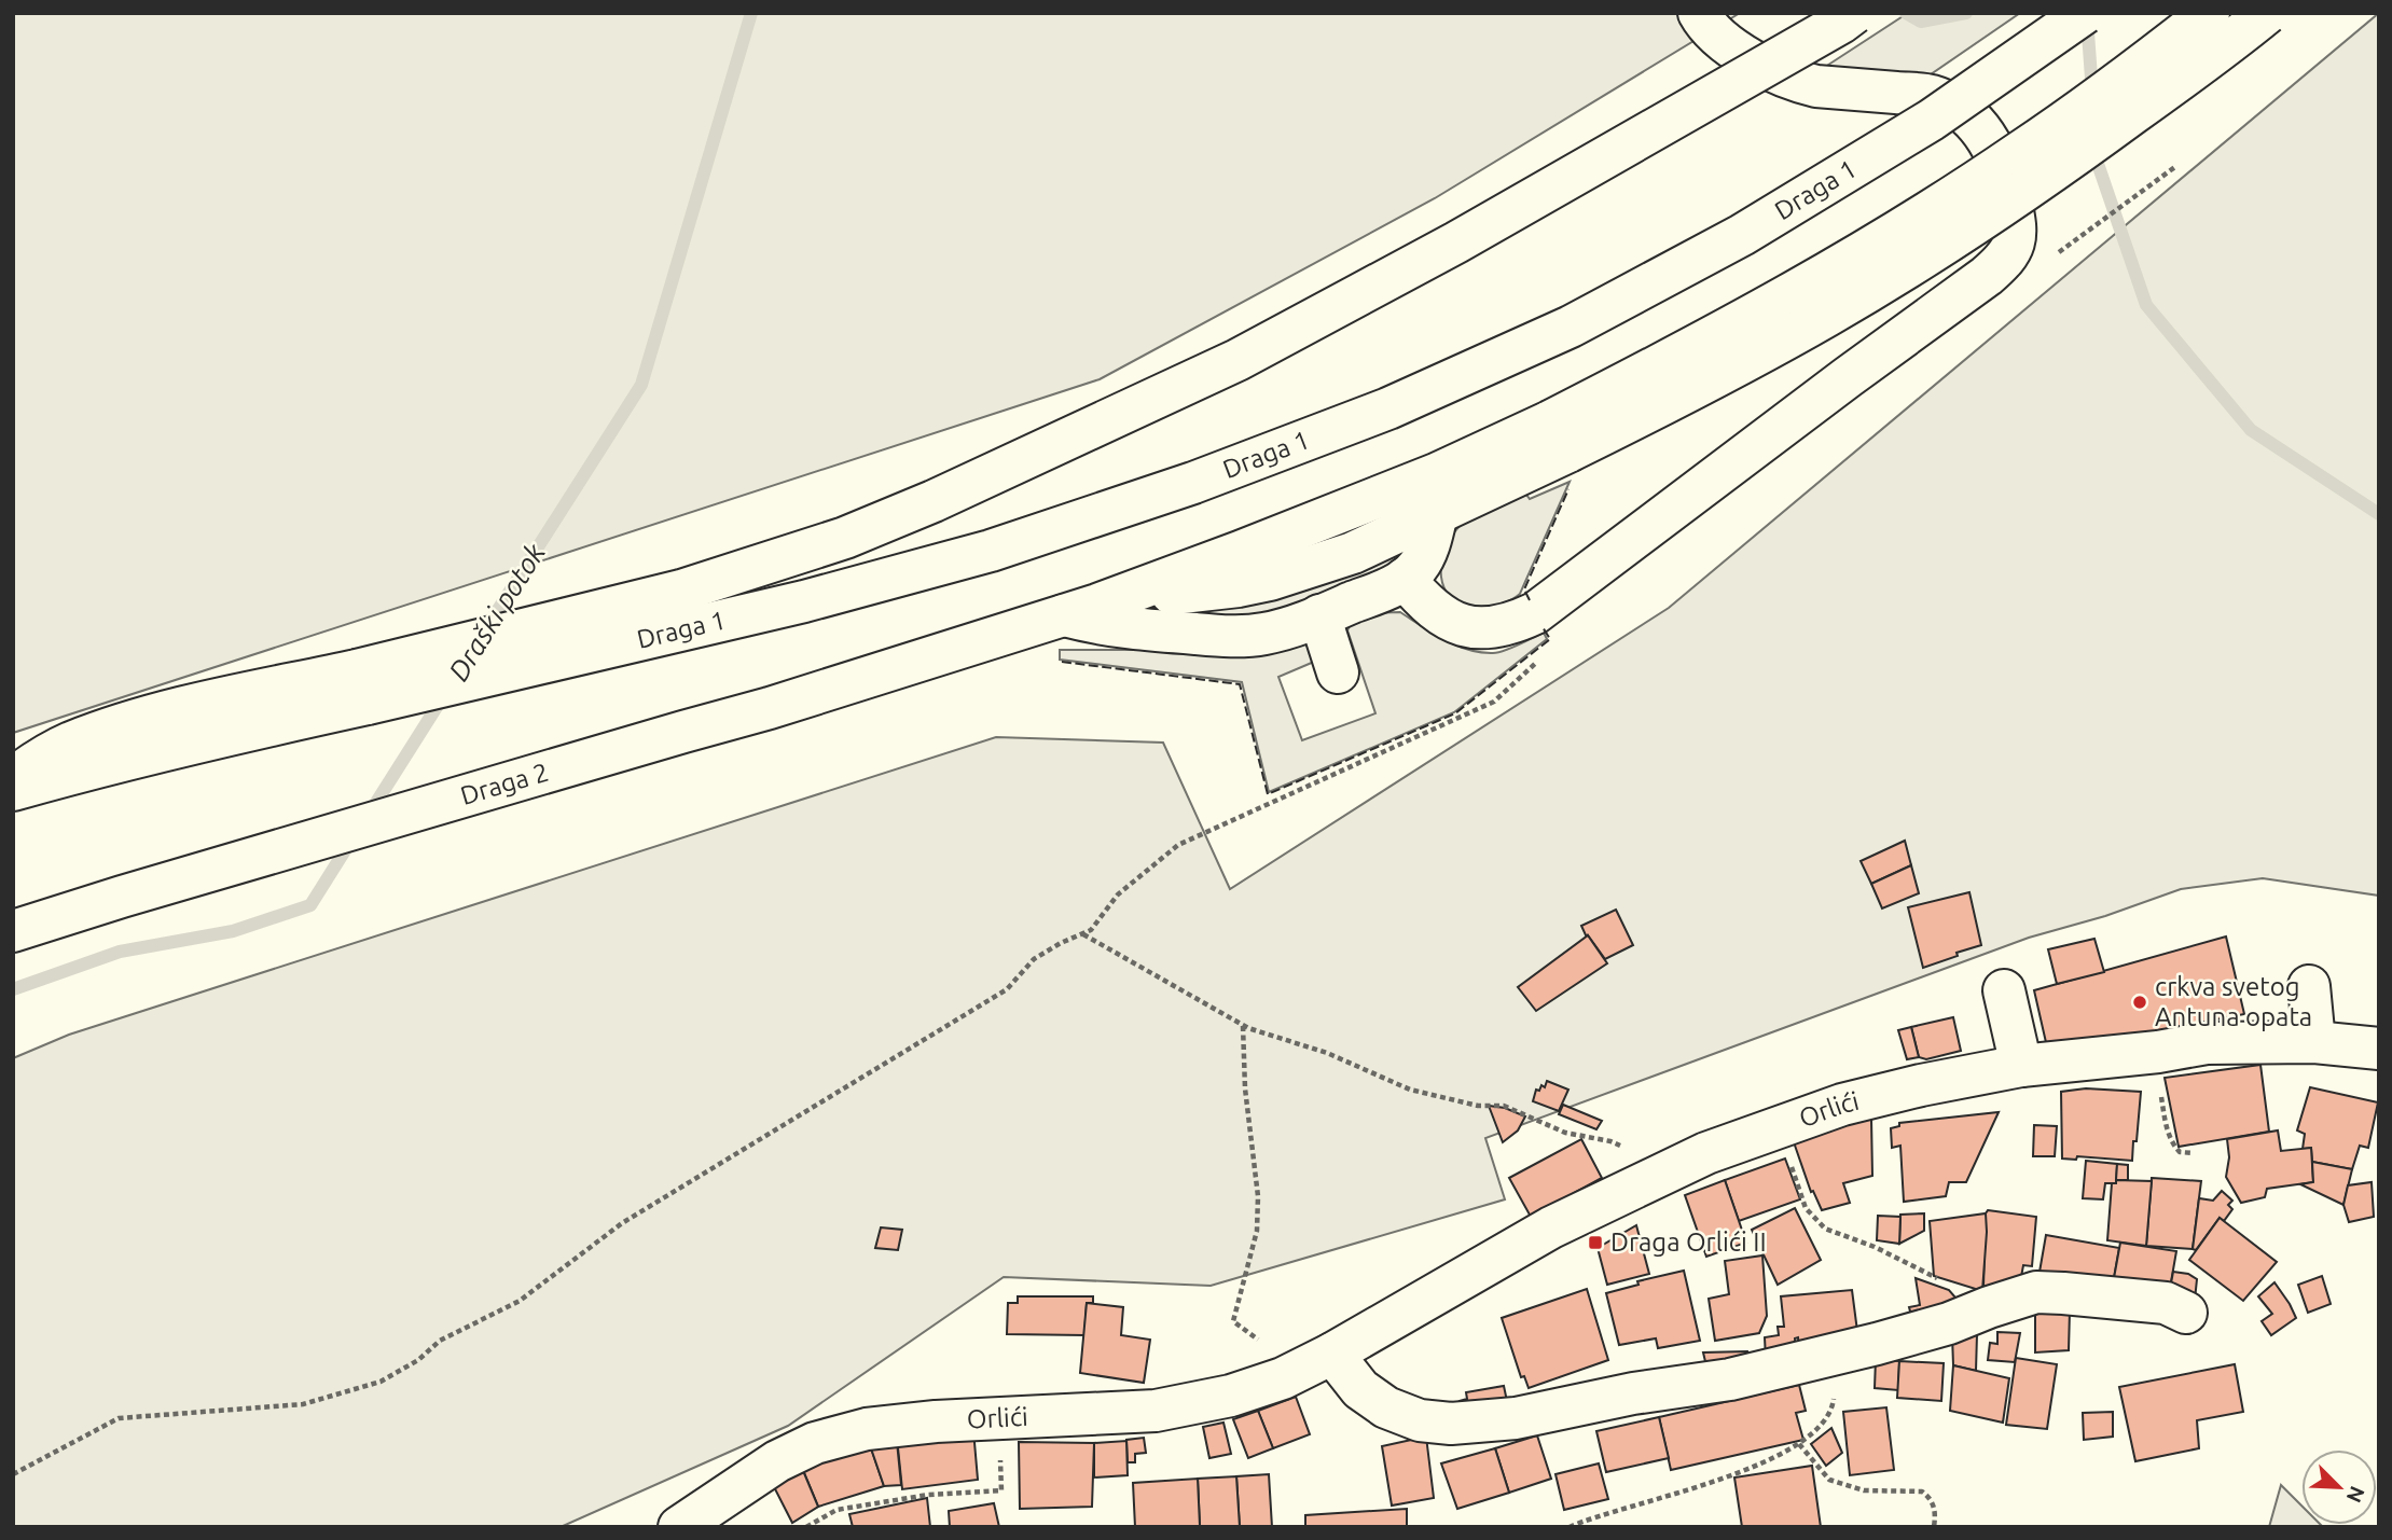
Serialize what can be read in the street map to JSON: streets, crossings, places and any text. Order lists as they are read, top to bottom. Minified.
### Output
{"streets":{"main road":["Draga 1","Draga 2","Orlići"]},"water":["Draški potok"],"places":{"other":["crkva svetog Antuna opata"],"transit":["Draga Orlići II"]},"north":"bottom right"}
